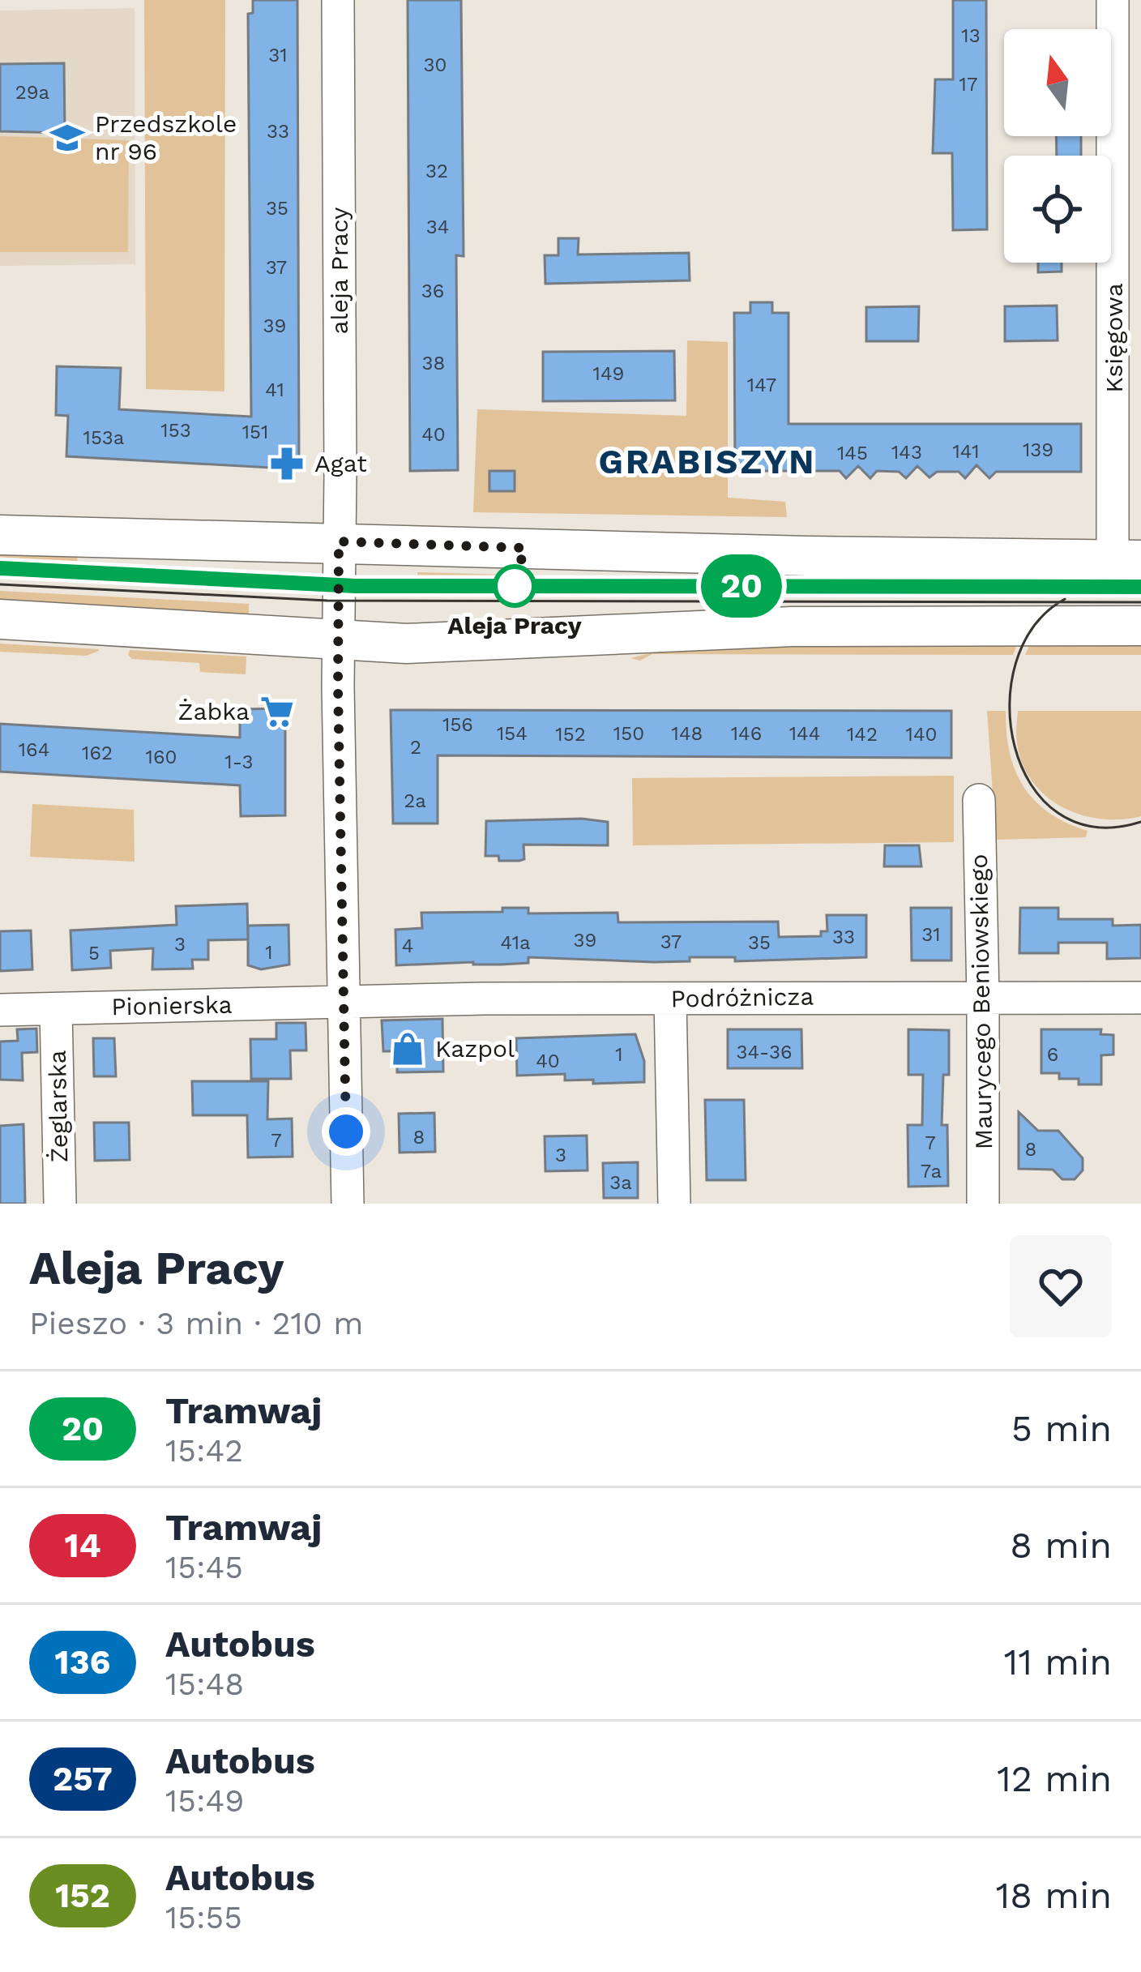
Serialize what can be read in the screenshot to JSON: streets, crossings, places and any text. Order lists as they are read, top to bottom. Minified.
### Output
{"streets":{"street":["aleja Pracy","Księgowa","Podróżnicza","Maurycego Beniowskiego","Pionierska","Żeglarska"]},"crossings":[["aleja Pracy","Podróżnicza"],["aleja Pracy","Pionierska"],["Podróżnicza","Maurycego Beniowskiego"],["Podróżnicza","Pionierska"],["Pionierska","Żeglarska"]],"districts":["GRABISZYN"],"places":{"school or university":["Przedszkole nr 96"],"pharmacy":["Agat"],"other":["Aleja Pracy"],"supermarket":["Żabka"],"shop":["Kazpol"]},"lines":["tram line 20"],"house_numbers":["13","31","30","17","29a","33","32","35","34","37","36","39","38","149","147","41","153","151","40","153a","139","141","143","145","156","154","150","148","146","144","152","142","140","2","164","162","160","1-3","2a","31","33","39","37","41a","35","3","4","1","5","34-36","1","6","40","8","7","7","8","3","7a","3a"],"north":"top","page":{"on_map":"20","heading":["Aleja Pracy","Pieszo · 3 min · 210 m"],"list":[{"mark":"20","name":"Tramwaj","note":"15:42","value":"5 min"},{"mark":"14","name":"Tramwaj","note":"15:45","value":"8 min"},{"mark":"136","name":"Autobus","note":"15:48","value":"11 min"},{"mark":"257","name":"Autobus","note":"15:49","value":"12 min"},{"mark":"152","name":"Autobus","note":"15:55","value":"18 min"}]}}
